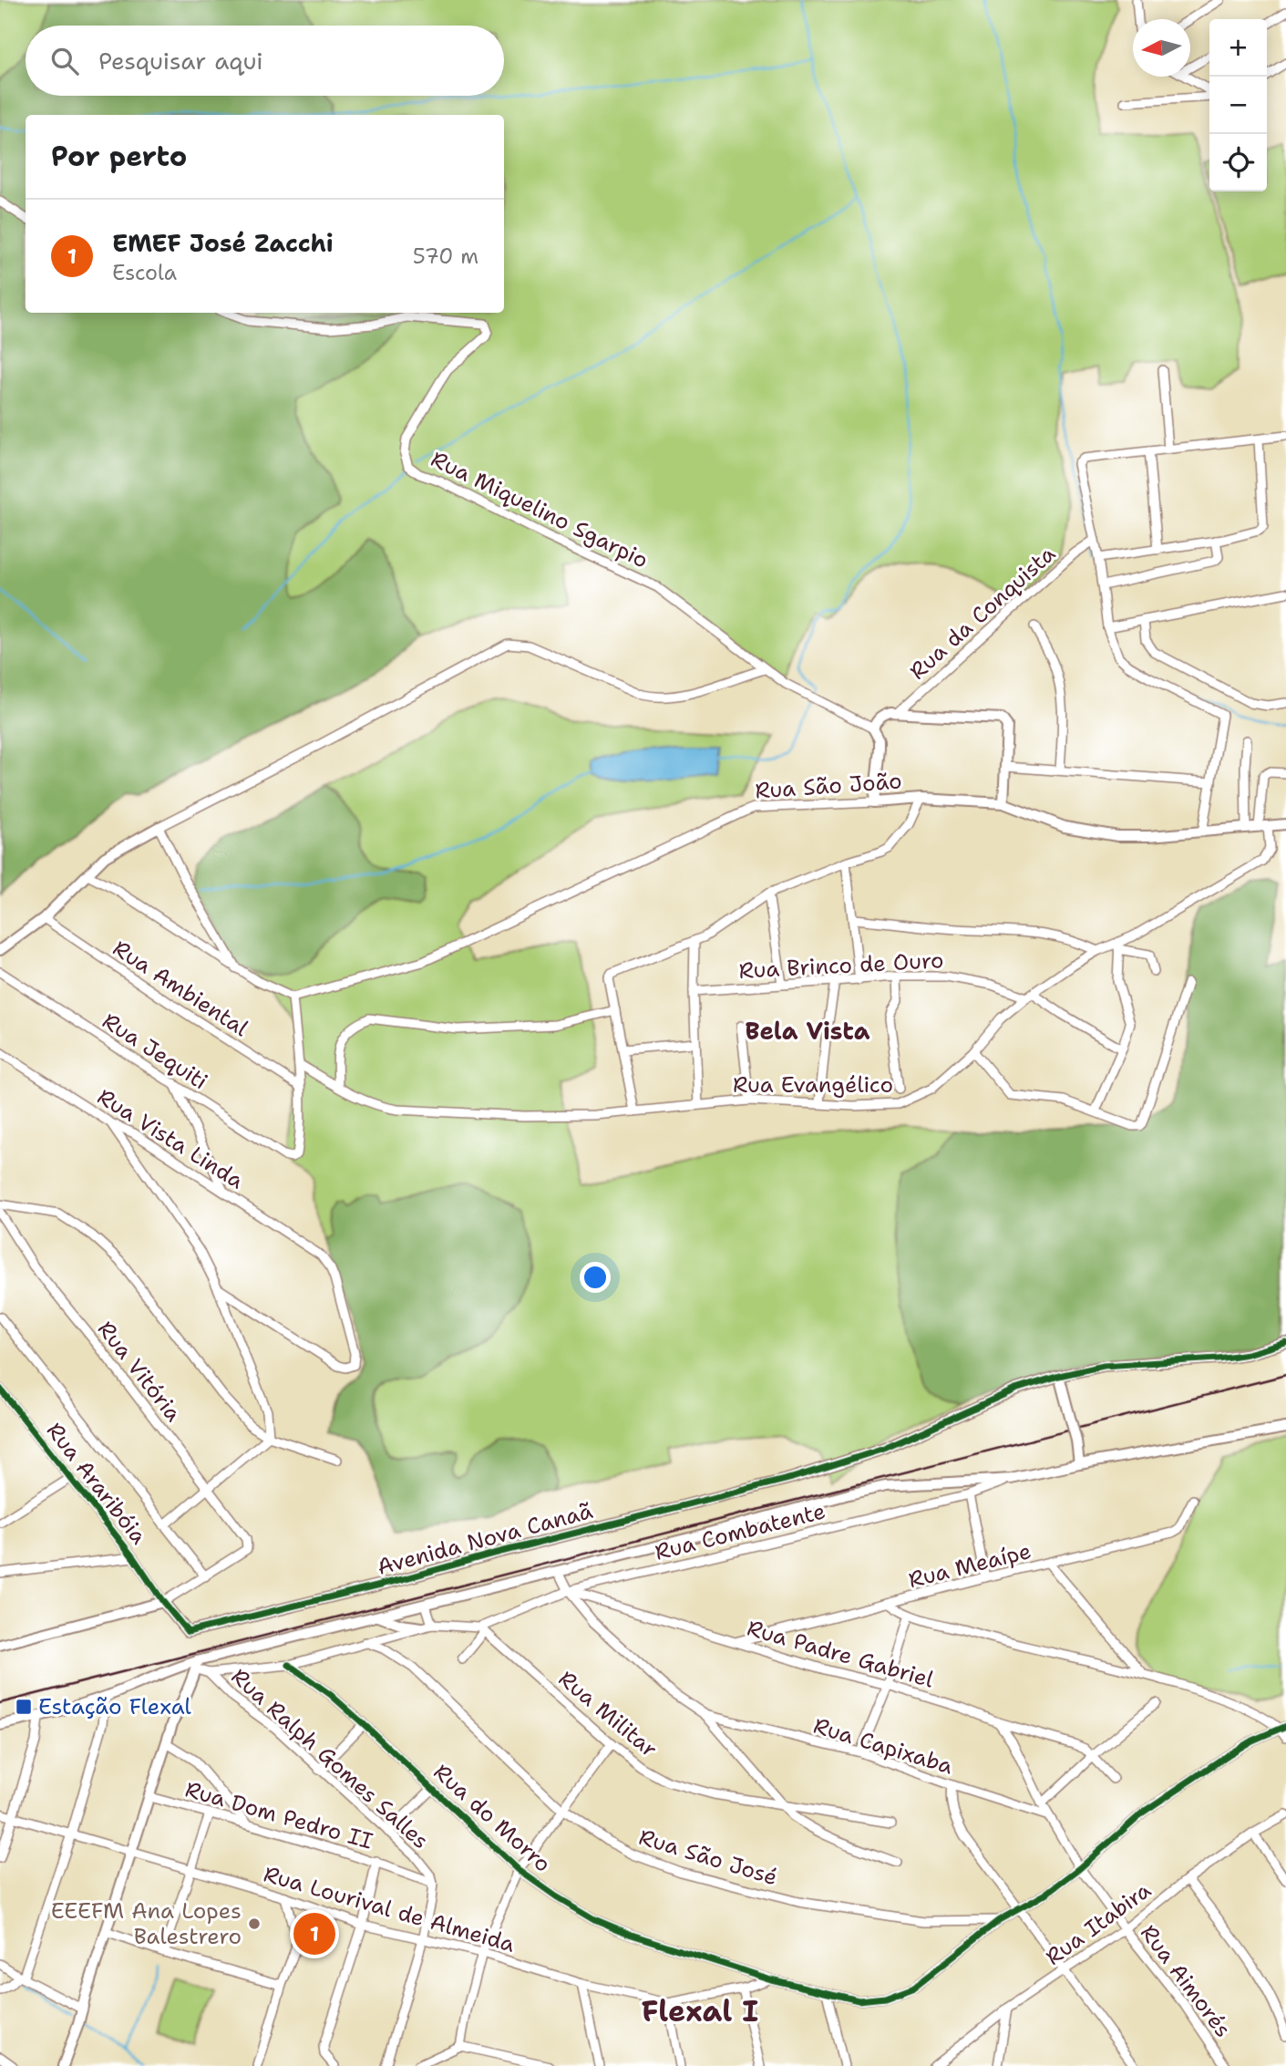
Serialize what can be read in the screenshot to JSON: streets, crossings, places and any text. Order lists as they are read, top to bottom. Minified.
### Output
{"streets":{"street":["Rua Miquelino Sgarpio","Rua da Conquista","Rua São João","Rua Brinco de Ouro","Rua Ambiental","Rua Jequiti","Rua Evangélico","Rua Vista Linda","Rua Vitória","Rua Araribóia","Rua Combatente","Avenida Nova Canaã","Rua Meaípe","Rua Padre Gabriel","Rua Militar","Rua Capixaba","Rua Ralph Gomes Salles","Rua Dom Pedro II","Rua do Morro","Rua São José","Rua Lourival de Almeida","Rua Itabira","Rua Aimorés"]},"crossings":[["Rua São João","Rua Evangélico"],["Rua Brinco de Ouro","Rua Evangélico"],["Rua Ambiental","Rua Jequiti"],["Rua Araribóia","Avenida Nova Canaã"],["Rua Combatente","Rua Padre Gabriel"],["Rua Combatente","Rua Militar"],["Rua Meaípe","Rua Padre Gabriel"],["Rua Padre Gabriel","Rua Aimorés"],["Rua Capixaba","Rua Aimorés"],["Rua Ralph Gomes Salles","Rua Dom Pedro II"],["Rua do Morro","Rua São José"],["Rua do Morro","Rua Lourival de Almeida"],["Rua Itabira","Rua Aimorés"]],"districts":["Bela Vista","Flexal I"],"places":{"transit":["Estação Flexal"],"other":["EEEFM Ana Lopes Balestrero"]},"north":"left","page":{"map_buttons":["+","−"],"search":"Pesquisar aqui","heading":"Por perto","list":[{"mark":"1","name":"EMEF José Zacchi","note":"Escola","value":"570 m"}],"pins":"1"}}
